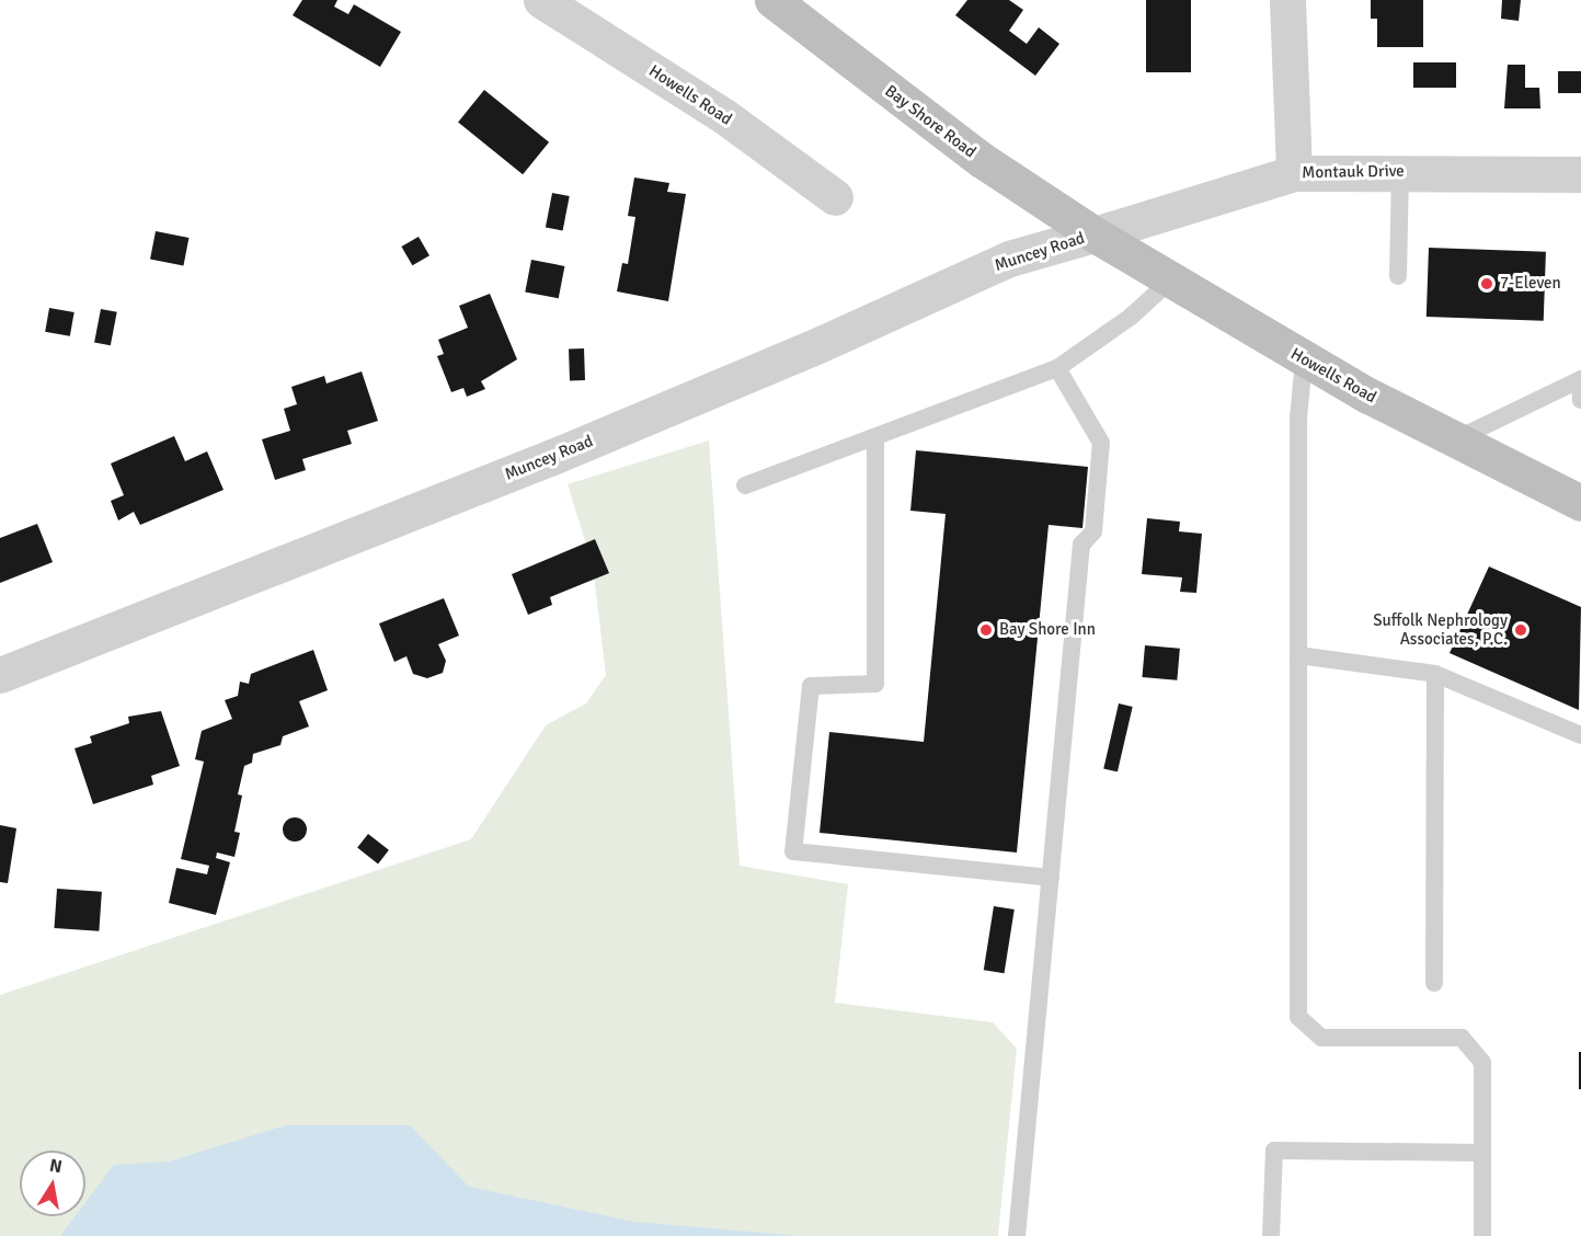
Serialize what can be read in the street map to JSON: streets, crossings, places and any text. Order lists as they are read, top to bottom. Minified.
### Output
{"streets":{"main road":["Howells Road","Bay Shore Road"],"street":["Montauk Drive","Muncey Road"]},"crossings":[["Howells Road","Bay Shore Road"],["Howells Road","Montauk Drive"],["Howells Road","Muncey Road"],["Bay Shore Road","Montauk Drive"],["Bay Shore Road","Muncey Road"],["Montauk Drive","Muncey Road"]],"places":["7-Eleven","Bay Shore Inn","Suffolk Nephrology Associates, P.C."],"north":"top"}
